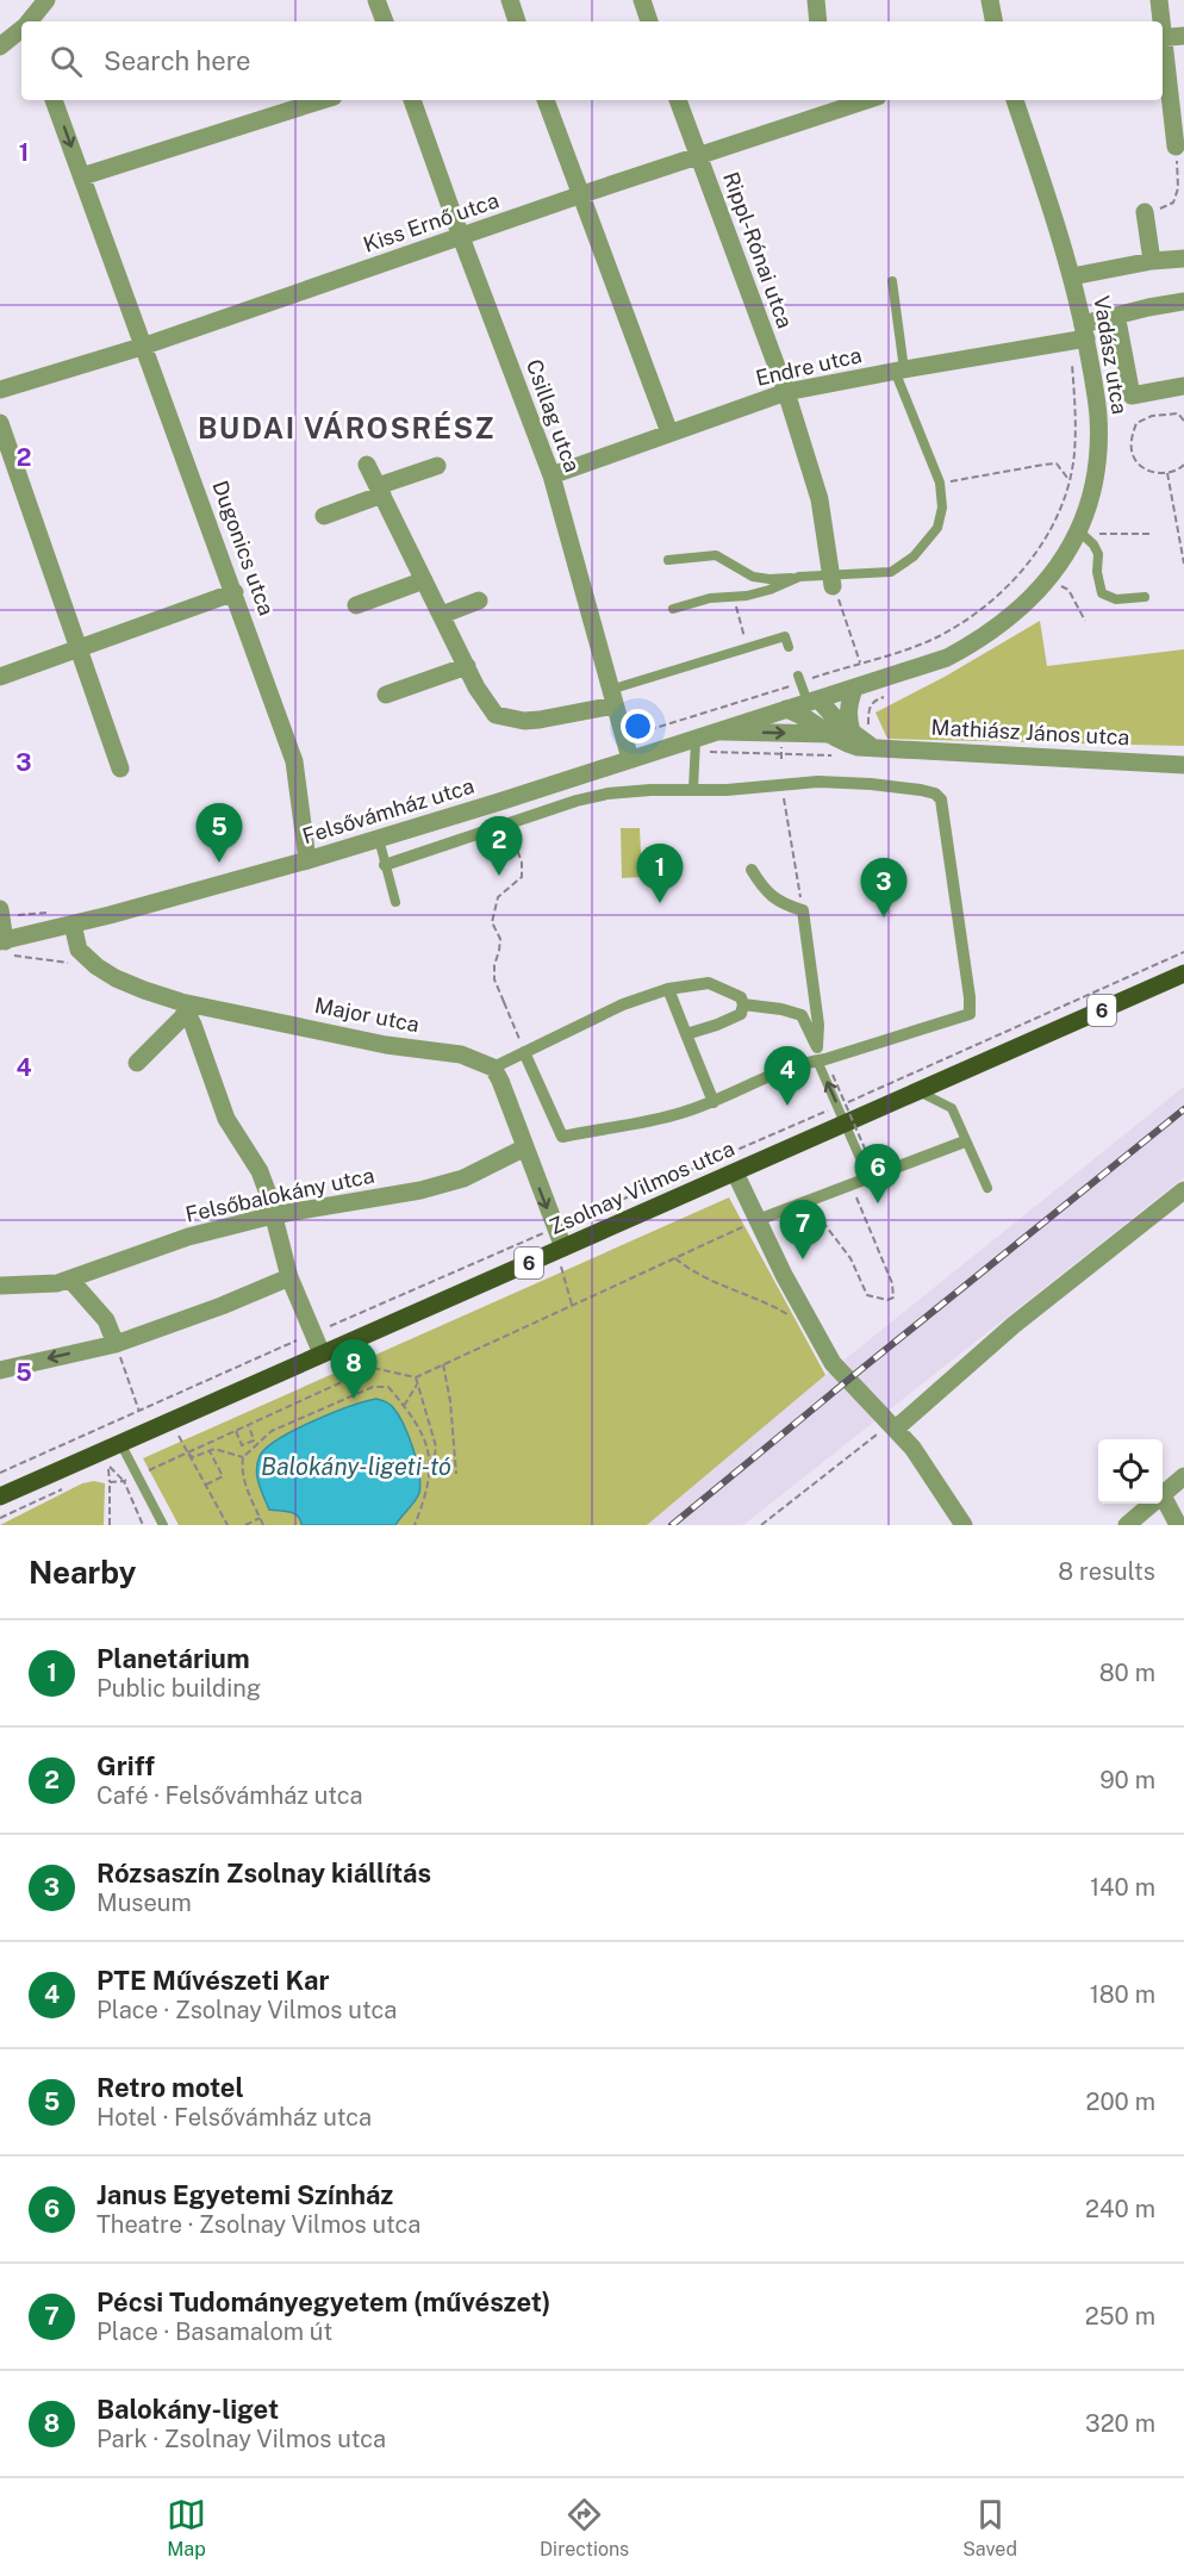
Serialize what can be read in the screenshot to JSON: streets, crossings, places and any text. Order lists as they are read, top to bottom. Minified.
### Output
{"streets":{"main road":["6","Zsolnay Vilmos utca"],"street":["Kiss Ernő utca","Rippl-Rónai utca","Vadász utca","Endre utca","Csillag utca","Dugonics utca","Mathiász János utca","Felsővámház utca","Major utca","Felsőbalokány utca"]},"crossings":[["Kiss Ernő utca","Rippl-Rónai utca"],["Kiss Ernő utca","Csillag utca"],["Kiss Ernő utca","Dugonics utca"],["Rippl-Rónai utca","Endre utca"],["Vadász utca","Endre utca"],["Vadász utca","Mathiász János utca"],["Vadász utca","Felsővámház utca"],["Endre utca","Csillag utca"],["Csillag utca","Felsővámház utca"],["Dugonics utca","Felsővámház utca"],["Mathiász János utca","Felsővámház utca"]],"districts":["BUDAI VÁROSRÉSZ"],"water":["Balokány-ligeti-tó"],"page":{"search":"Search here","pins":["5","2","1","3","4","6","7","8"],"heading":["Nearby","8 results"],"list":[{"mark":"1","name":"Planetárium","note":"Public building","value":"80 m"},{"mark":"2","name":"Griff","note":"Café · Felsővámház utca","value":"90 m"},{"mark":"3","name":"Rózsaszín Zsolnay kiállítás","note":"Museum","value":"140 m"},{"mark":"4","name":"PTE Művészeti Kar","note":"Place · Zsolnay Vilmos utca","value":"180 m"},{"mark":"5","name":"Retro motel","note":"Hotel · Felsővámház utca","value":"200 m"},{"mark":"6","name":"Janus Egyetemi Színház","note":"Theatre · Zsolnay Vilmos utca","value":"240 m"},{"mark":"7","name":"Pécsi Tudományegyetem (művészet)","note":"Place · Basamalom út","value":"250 m"},{"mark":"8","name":"Balokány-liget","note":"Park · Zsolnay Vilmos utca","value":"320 m"}],"nav":["Map","Directions","Saved"]},"grid":{"rows":["1","2","3","4","5"]}}
